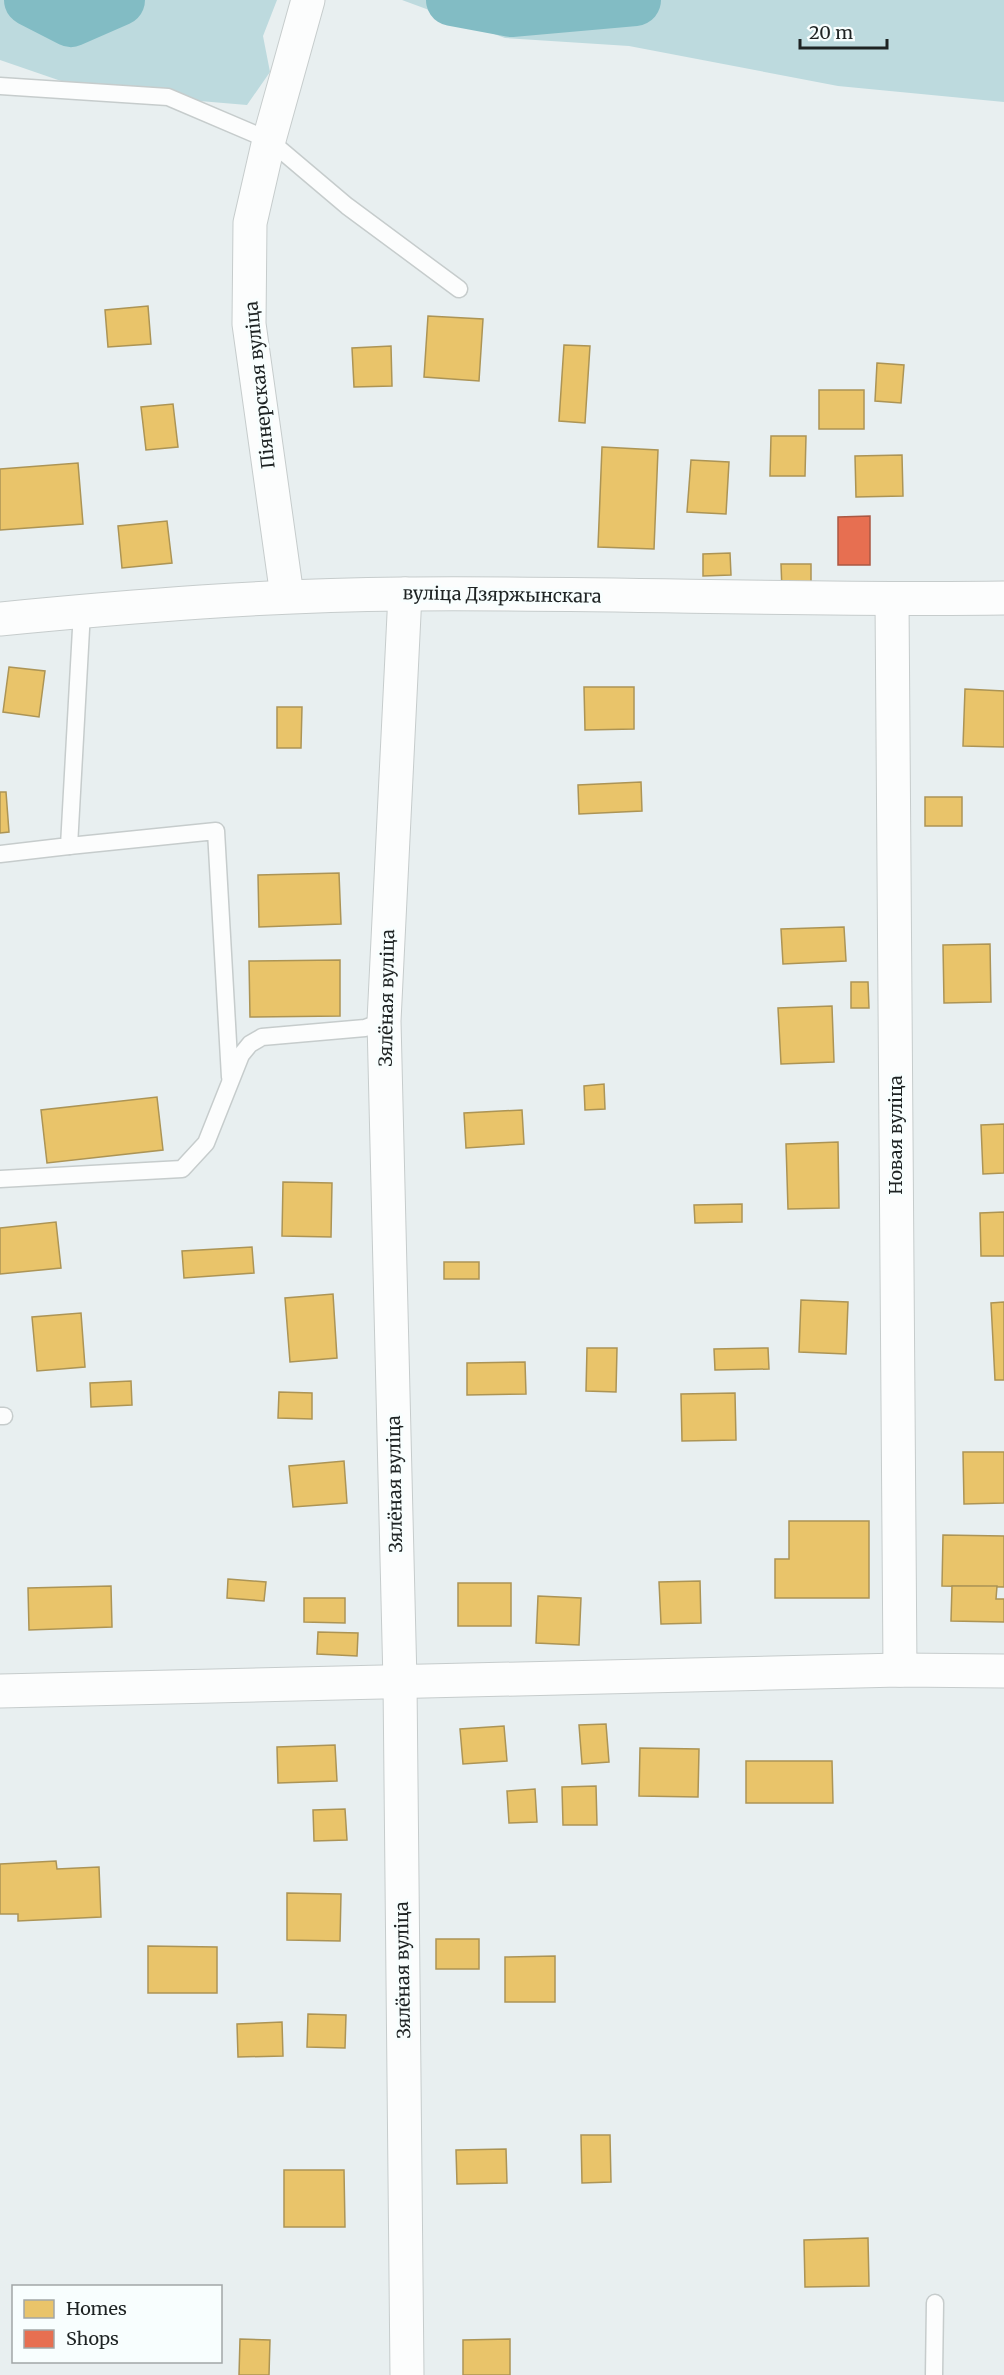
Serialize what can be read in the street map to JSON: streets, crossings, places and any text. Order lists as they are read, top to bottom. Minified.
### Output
{"streets":{"street":["Піянерская вуліца","вуліца Дзяржынскага","Зялёная вуліца","Новая вуліца"]},"crossings":[["Піянерская вуліца","вуліца Дзяржынскага"],["вуліца Дзяржынскага","Зялёная вуліца"],["вуліца Дзяржынскага","Новая вуліца"]],"legend":["Homes","Shops"],"scale_bar":"20 m"}
